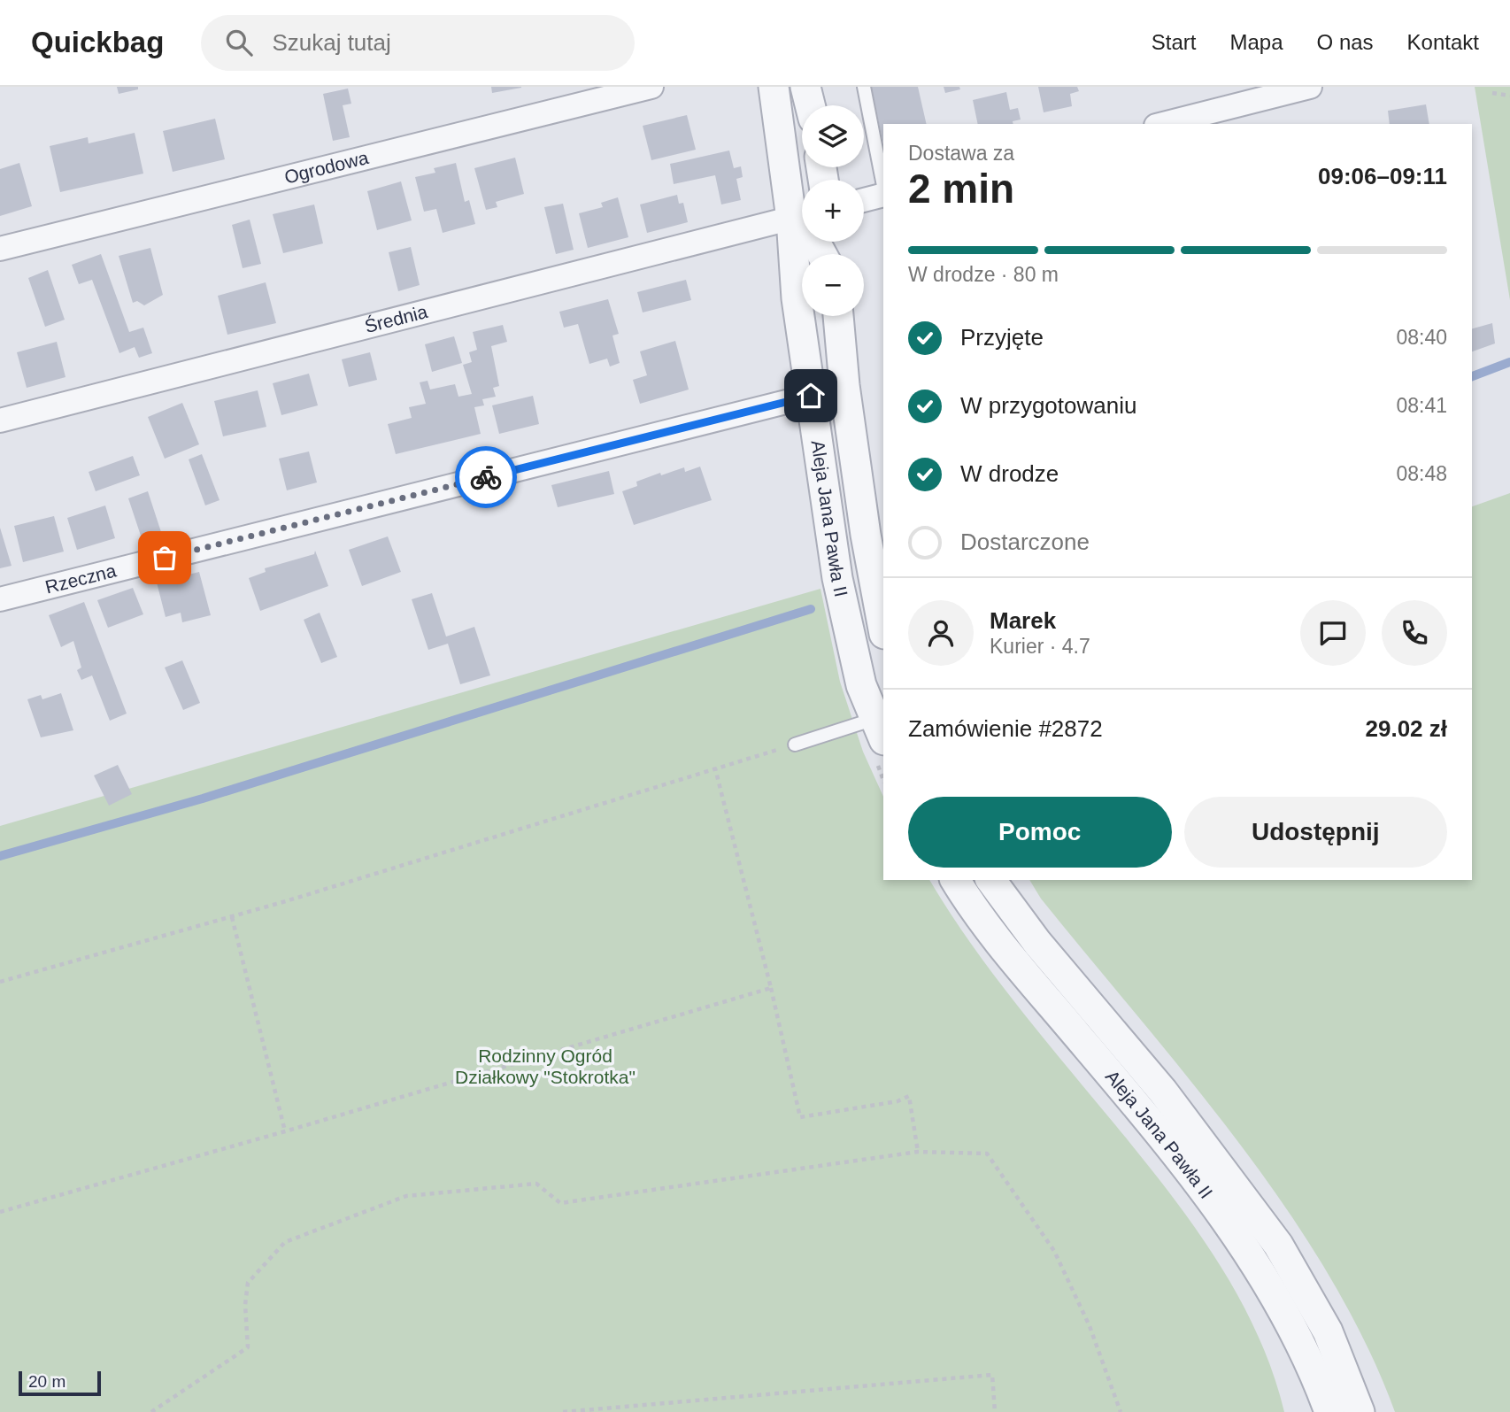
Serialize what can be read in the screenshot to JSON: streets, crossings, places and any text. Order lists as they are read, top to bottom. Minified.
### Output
{"streets":{"street":["Ogrodowa","Średnia","Aleja Jana Pawła II","Rzeczna"]},"crossings":[["Średnia","Aleja Jana Pawła II"],["Aleja Jana Pawła II","Rzeczna"]],"parks":["Rodzinny Ogród Działkowy \"Stokrotka\""],"scale_bar":"20 m","page":{"header":"Quickbag","search":"Szukaj tutaj","nav":["Start","Mapa","O nas","Kontakt"],"map_buttons":["+","−"],"heading":["2 min","Dostawa za","09:06–09:11"],"panel":["Marek","Kurier · 4.7","Zamówienie #2872","29.02 zł"],"bar":"W drodze · 80 m","list":[["Przyjęte","08:40"],["W przygotowaniu","08:41"],["W drodze","08:48"],"Dostarczone"],"buttons":["Pomoc","Udostępnij"],"scale":"20 m"}}
